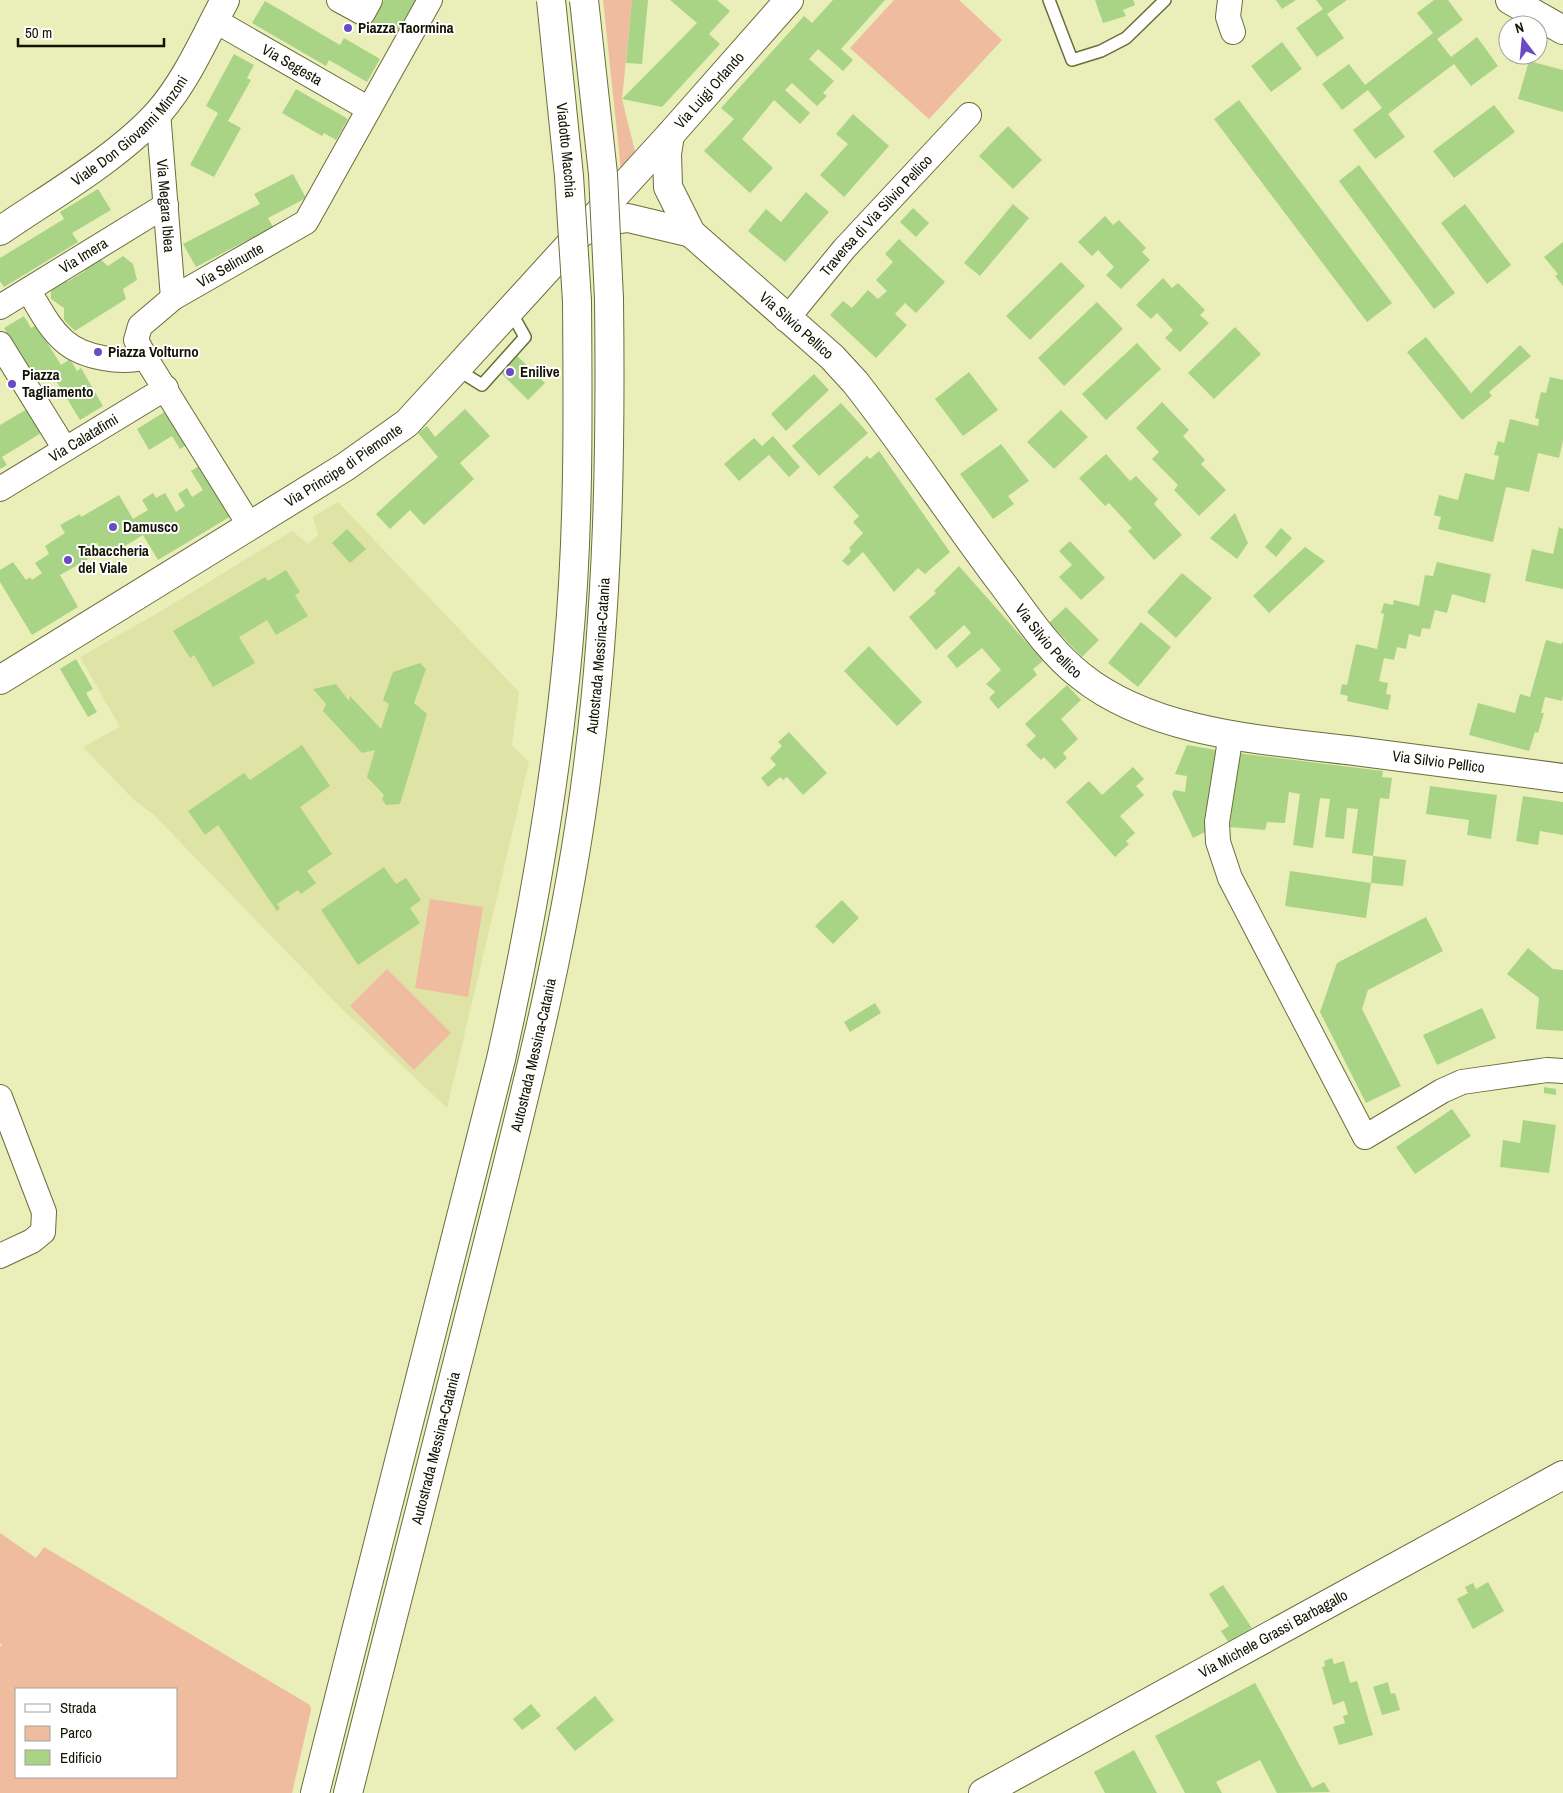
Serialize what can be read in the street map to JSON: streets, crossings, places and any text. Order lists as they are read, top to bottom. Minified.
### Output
{"streets":{"main road":["Via Luigi Orlando","Viale Don Giovanni Minzoni","Viadotto Macchia","Via Silvio Pellico","Via Principe di Piemonte","Autostrada Messina-Catania","Via Michele Grassi Barbagallo"],"street":["Via Segesta","Via Megara Iblea","Traversa di Via Silvio Pellico","Via Imera","Via Selinunte","Via Calatafimi"]},"crossings":[["Via Segesta","Viale Don Giovanni Minzoni"],["Via Segesta","Via Selinunte"],["Via Luigi Orlando","Via Silvio Pellico"],["Via Luigi Orlando","Via Principe di Piemonte"],["Viale Don Giovanni Minzoni","Via Megara Iblea"],["Viadotto Macchia","Autostrada Messina-Catania"],["Via Megara Iblea","Via Imera"],["Via Megara Iblea","Via Selinunte"],["Traversa di Via Silvio Pellico","Via Silvio Pellico"],["Via Selinunte","Via Calatafimi"],["Via Selinunte","Via Principe di Piemonte"],["Via Silvio Pellico","Via Principe di Piemonte"]],"places":["Piazza Taormina","Piazza Volturno","Enilive","Piazza Tagliamento","Damusco","Tabaccheria del Viale"],"legend":["Strada","Parco","Edificio"],"scale_bar":"50 m","north":"top"}
